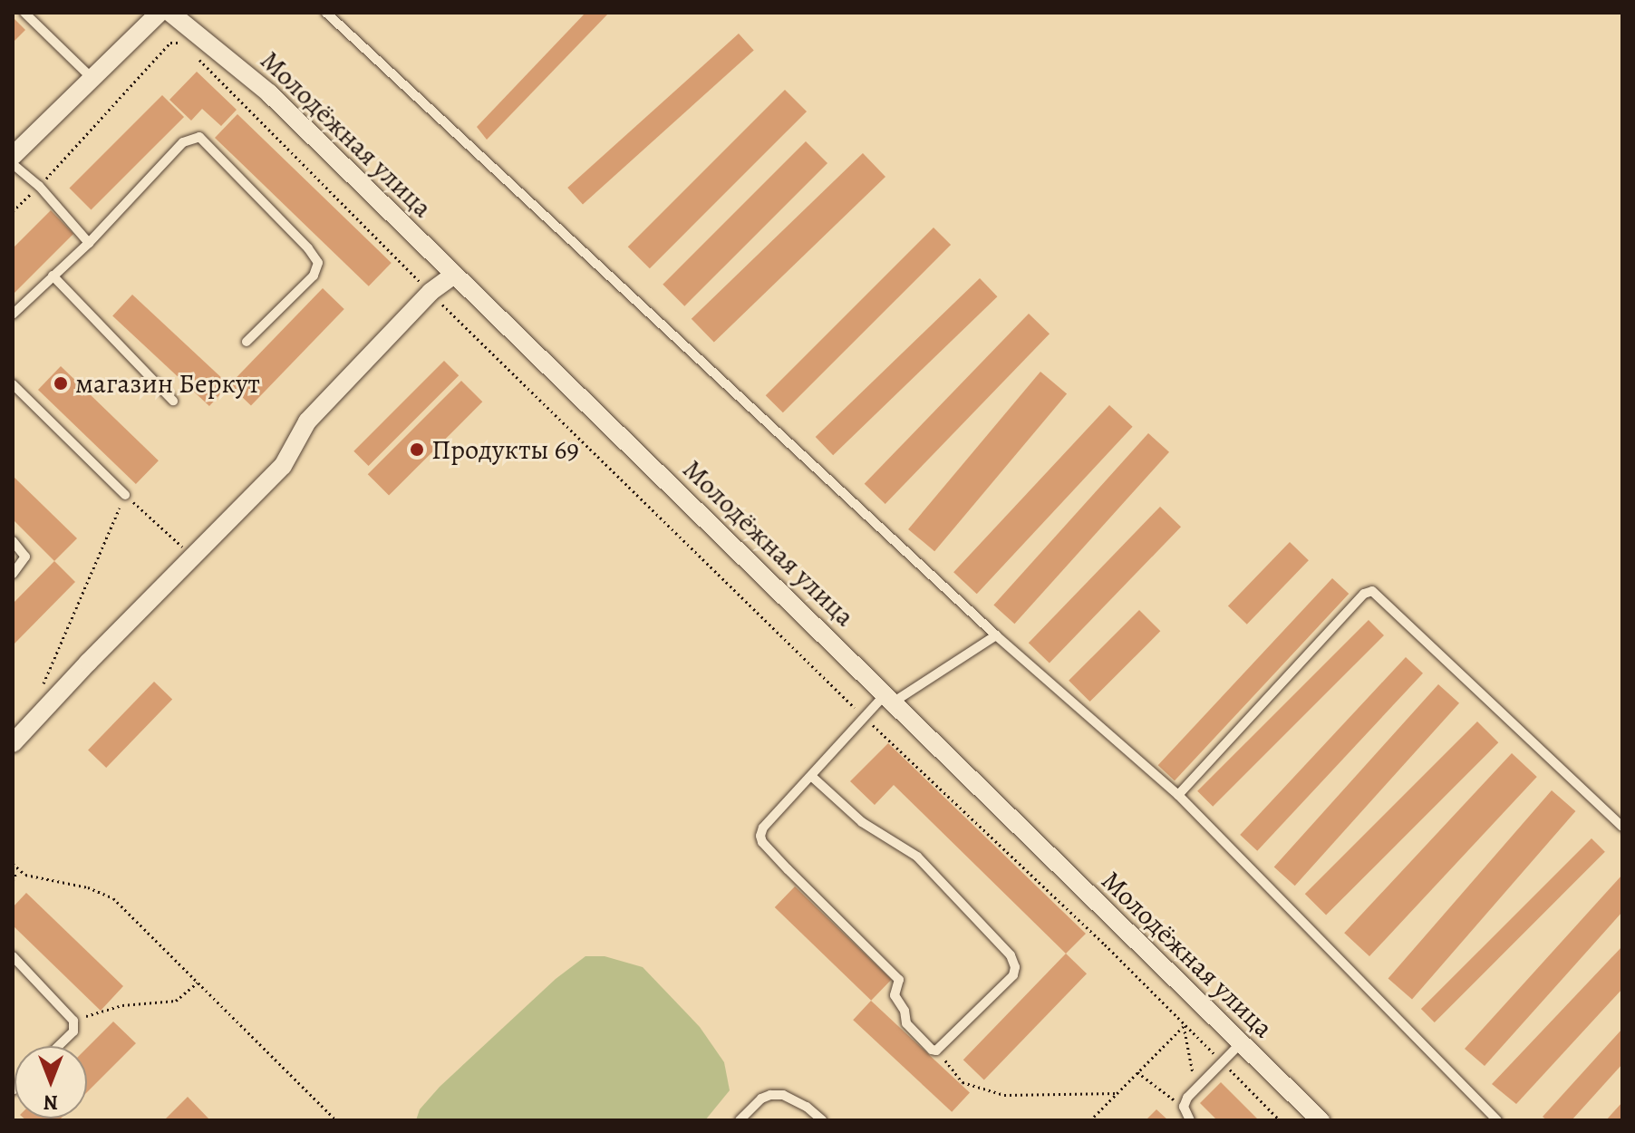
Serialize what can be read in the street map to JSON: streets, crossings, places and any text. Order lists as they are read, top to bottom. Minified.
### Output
{"streets":{"street":["Молодёжная улица"]},"places":["магазин Беркут","Продукты 69"],"north":"bottom"}
